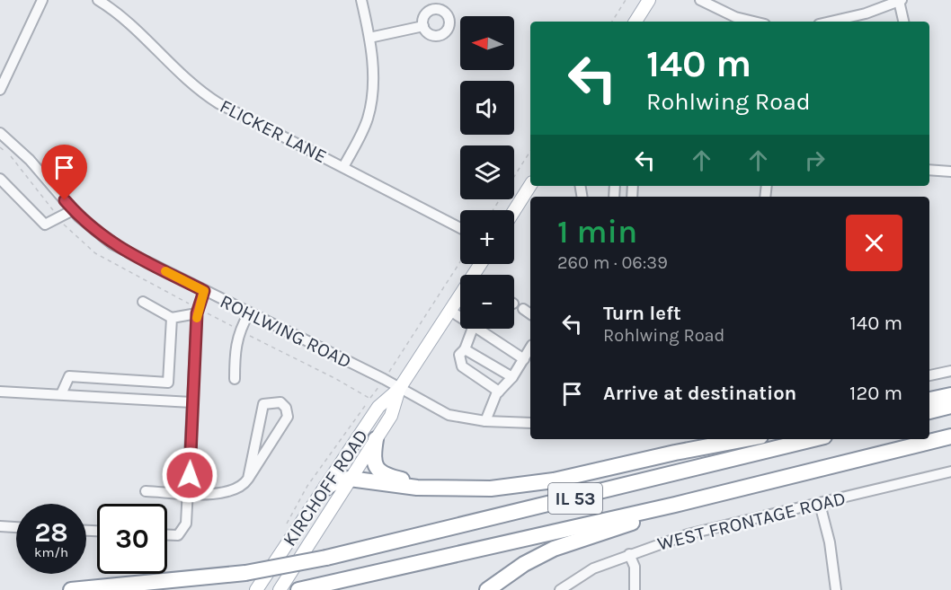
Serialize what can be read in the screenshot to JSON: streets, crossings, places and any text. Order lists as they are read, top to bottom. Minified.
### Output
{"streets":{"highway":["IL 53"],"main road":["KIRCHOFF ROAD"],"street":["FLICKER LANE","ROHLWING ROAD","WEST FRONTAGE ROAD"]},"crossings":[["ROHLWING ROAD","KIRCHOFF ROAD"]],"north":"left","page":{"map_buttons":["+","−"],"turn":["140 m","Rohlwing Road"],"heading":["1 min","260 m · 06:39"],"list":[{"name":"Turn left","note":"Rohlwing Road","value":"140 m"},{"name":"Arrive at destination","value":"120 m"}],"speed":"28 km/h","limit":"30"}}
